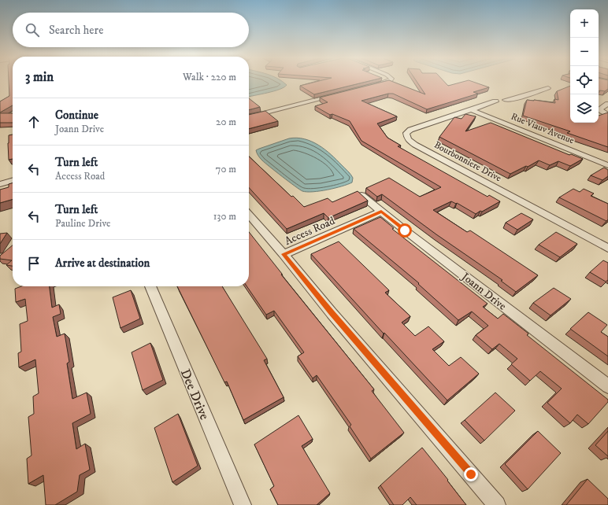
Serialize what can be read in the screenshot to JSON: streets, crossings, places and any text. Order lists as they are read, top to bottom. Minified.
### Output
{"streets":{"street":["Rue Viauv Avenue","Bourbonniere Drive","Access Road","Joann Drive","Dee Drive"]},"crossings":[["Rue Viauv Avenue","Bourbonniere Drive"],["Access Road","Joann Drive"]],"page":{"map_buttons":["+","−"],"search":"Search here","heading":["3 min","Walk · 220 m"],"list":[["Continue","Joann Drive","20 m"],["Turn left","Access Road","70 m"],["Turn left","Pauline Drive","130 m"],"Arrive at destination"]}}
